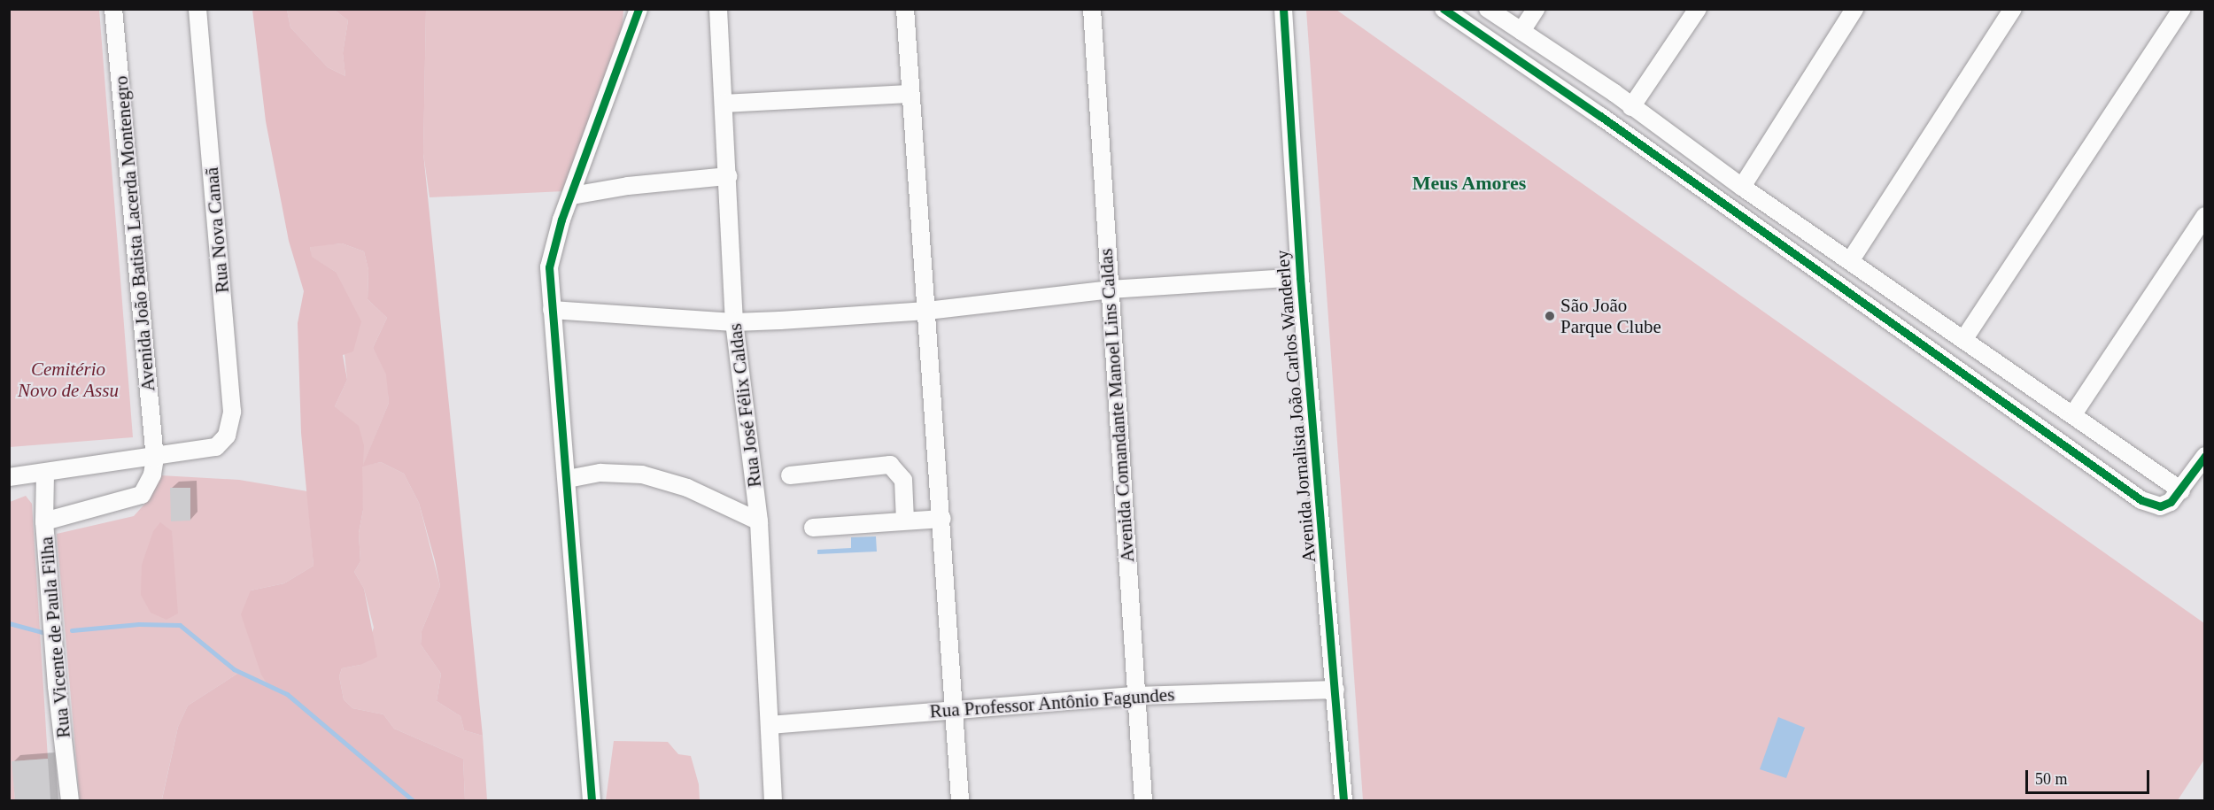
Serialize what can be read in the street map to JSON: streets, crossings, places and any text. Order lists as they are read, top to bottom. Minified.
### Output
{"streets":{"street":["Rua Nova Canaã","Avenida João Batista Lacerda Montenegro","Rua José Félix Caldas","Avenida Comandante Manoel Lins Caldas","Avenida Jornalista João Carlos Wanderley","Rua Vicente de Paula Filha","Rua Professor Antônio Fagundes"]},"crossings":[["Rua Nova Canaã","Avenida João Batista Lacerda Montenegro"],["Rua José Félix Caldas","Rua Professor Antônio Fagundes"],["Avenida Comandante Manoel Lins Caldas","Rua Professor Antônio Fagundes"],["Avenida Jornalista João Carlos Wanderley","Rua Professor Antônio Fagundes"]],"districts":["Meus Amores"],"parks":["Cemitério Novo de Assu"],"places":["São João Parque Clube"],"scale_bar":"50 m"}
